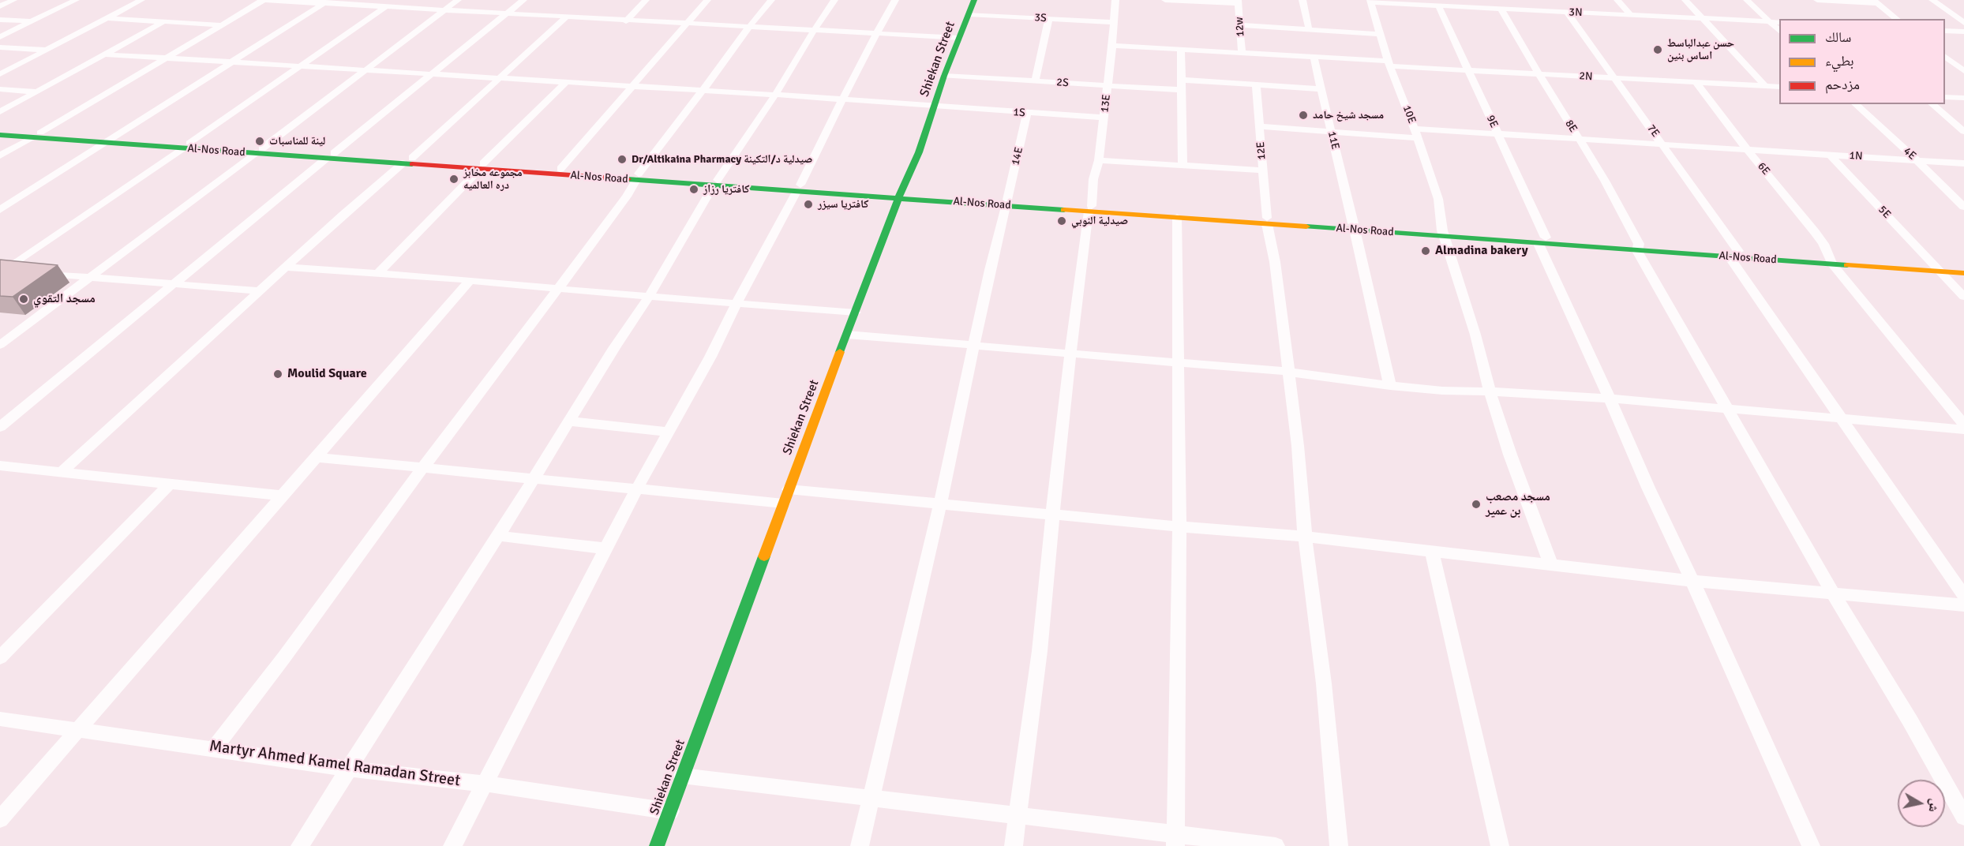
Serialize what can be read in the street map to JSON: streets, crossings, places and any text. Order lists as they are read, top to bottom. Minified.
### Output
{"streets":{"main road":["Shiekan Street","Al-Nos Road"],"street":["3N","3S","12w","2N","2S","13E","1S","10E","9E","8E","7E","11E","12E","4E","14E","1N","6E","5E","Martyr Ahmed Kamel Ramadan Street"]},"crossings":[["3N","10E"],["3N","9E"],["3N","8E"],["3N","7E"],["3S","Shiekan Street"],["3S","13E"],["12w","2N"],["Shiekan Street","2S"],["Shiekan Street","1S"],["Shiekan Street","Al-Nos Road"],["Shiekan Street","Martyr Ahmed Kamel Ramadan Street"],["2N","13E"],["2N","10E"],["2N","9E"],["2N","8E"],["2N","7E"],["2N","11E"],["2N","6E"],["2S","13E"],["13E","1S"],["13E","Al-Nos Road"],["1S","14E"],["10E","Al-Nos Road"],["10E","1N"],["9E","Al-Nos Road"],["9E","1N"],["8E","Al-Nos Road"],["8E","1N"],["7E","Al-Nos Road"],["7E","1N"],["11E","Al-Nos Road"],["11E","1N"],["Al-Nos Road","12E"],["Al-Nos Road","14E"],["Al-Nos Road","6E"],["Al-Nos Road","5E"],["12E","1N"],["4E","1N"],["1N","6E"],["1N","5E"]],"places":["حسن عبدالباسط اساس بنين","مسجد شيخ حامد","لينة للمناسبات","Dr/Altikaina Pharmacy صيدلية د/التكينة","مجموعه مخابز دره العالميه","كافتريا رزاز","كافتريا سيزر","صيدلية النوبي","Almadina bakery","مسجد التقوي","Moulid Square","مسجد مصعب بن عمير"],"legend":["سالك","بطيء","مزدحم"],"north":"right"}
